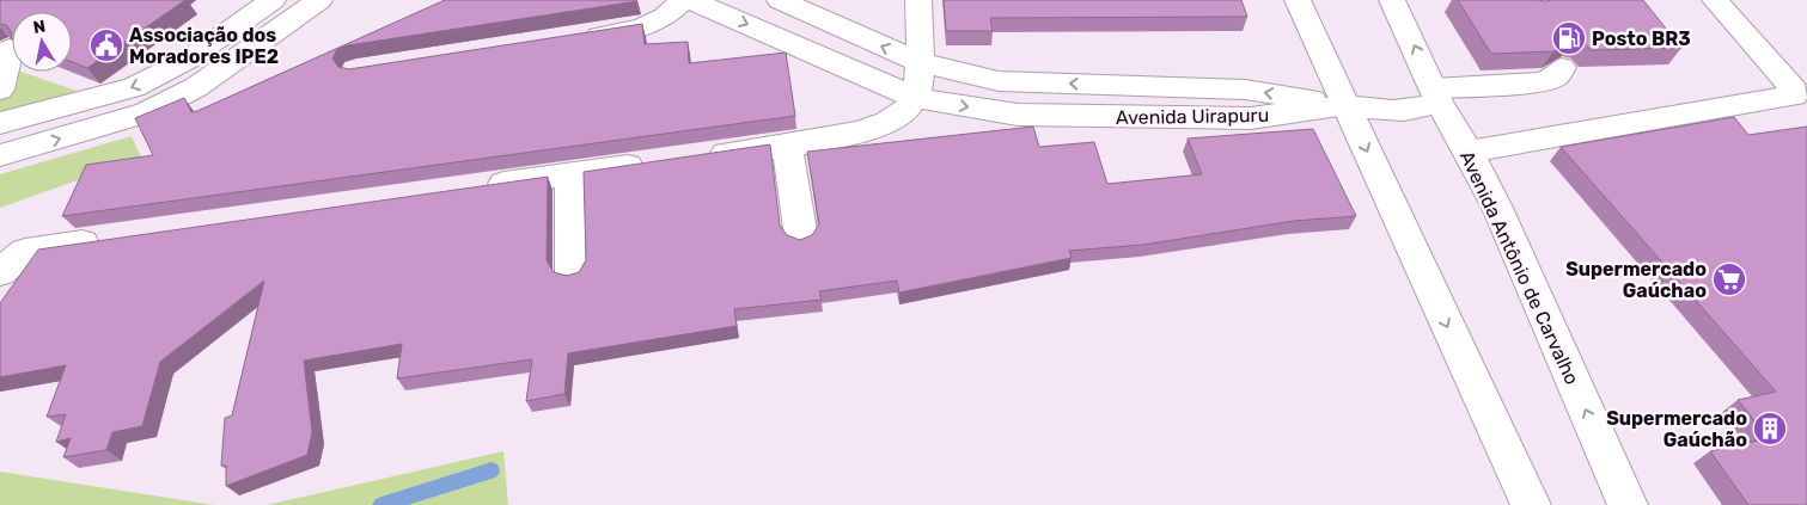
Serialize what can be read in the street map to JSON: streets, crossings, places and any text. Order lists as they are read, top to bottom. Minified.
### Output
{"streets":{"street":["Avenida Uirapuru","Avenida Antônio de Carvalho"]},"places":{"fuel station":["Posto BR3"],"public building":["Associação dos Moradores IPE2"],"supermarket":["Supermercado Gaúchao"],"building":["Supermercado Gaúchão"]},"north":"top"}
